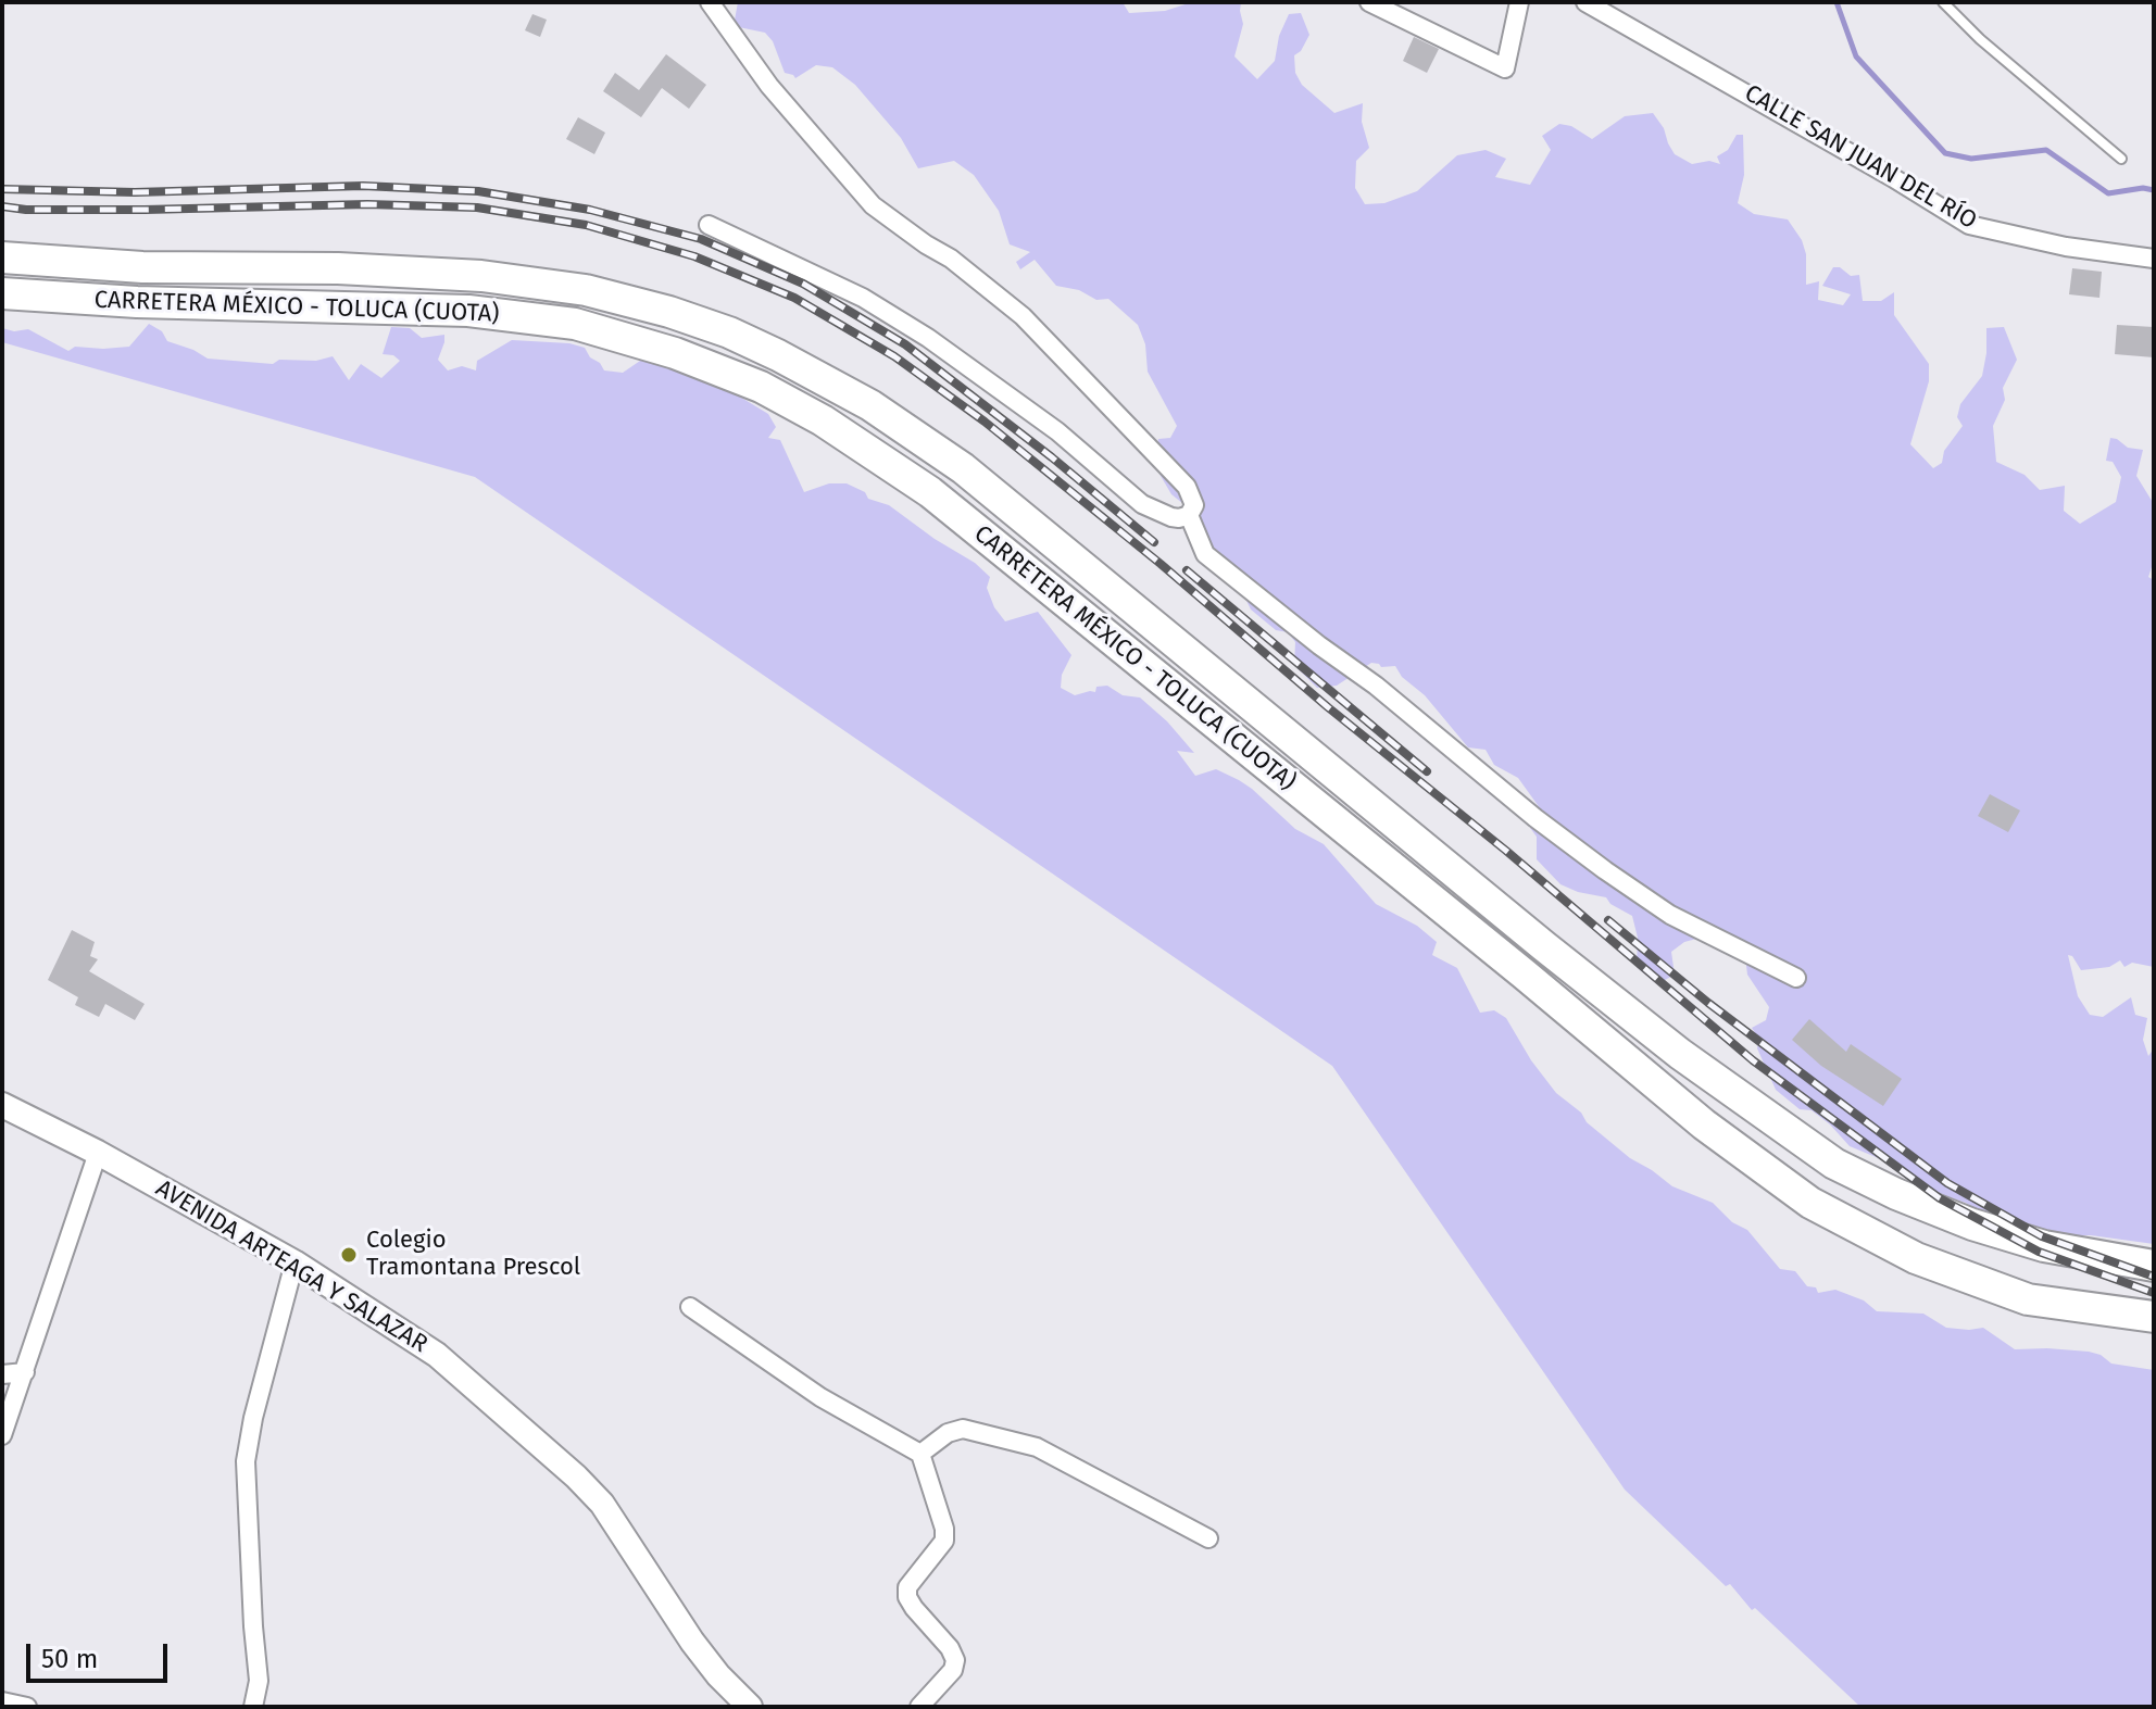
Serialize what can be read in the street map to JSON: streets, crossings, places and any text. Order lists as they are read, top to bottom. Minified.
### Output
{"streets":{"highway":["CARRETERA MÉXICO - TOLUCA (CUOTA)"],"street":["CALLE SAN JUAN DEL RÍO","AVENIDA ARTEAGA Y SALAZAR"]},"places":["Colegio Tramontana Prescol"],"scale_bar":"50 m"}
